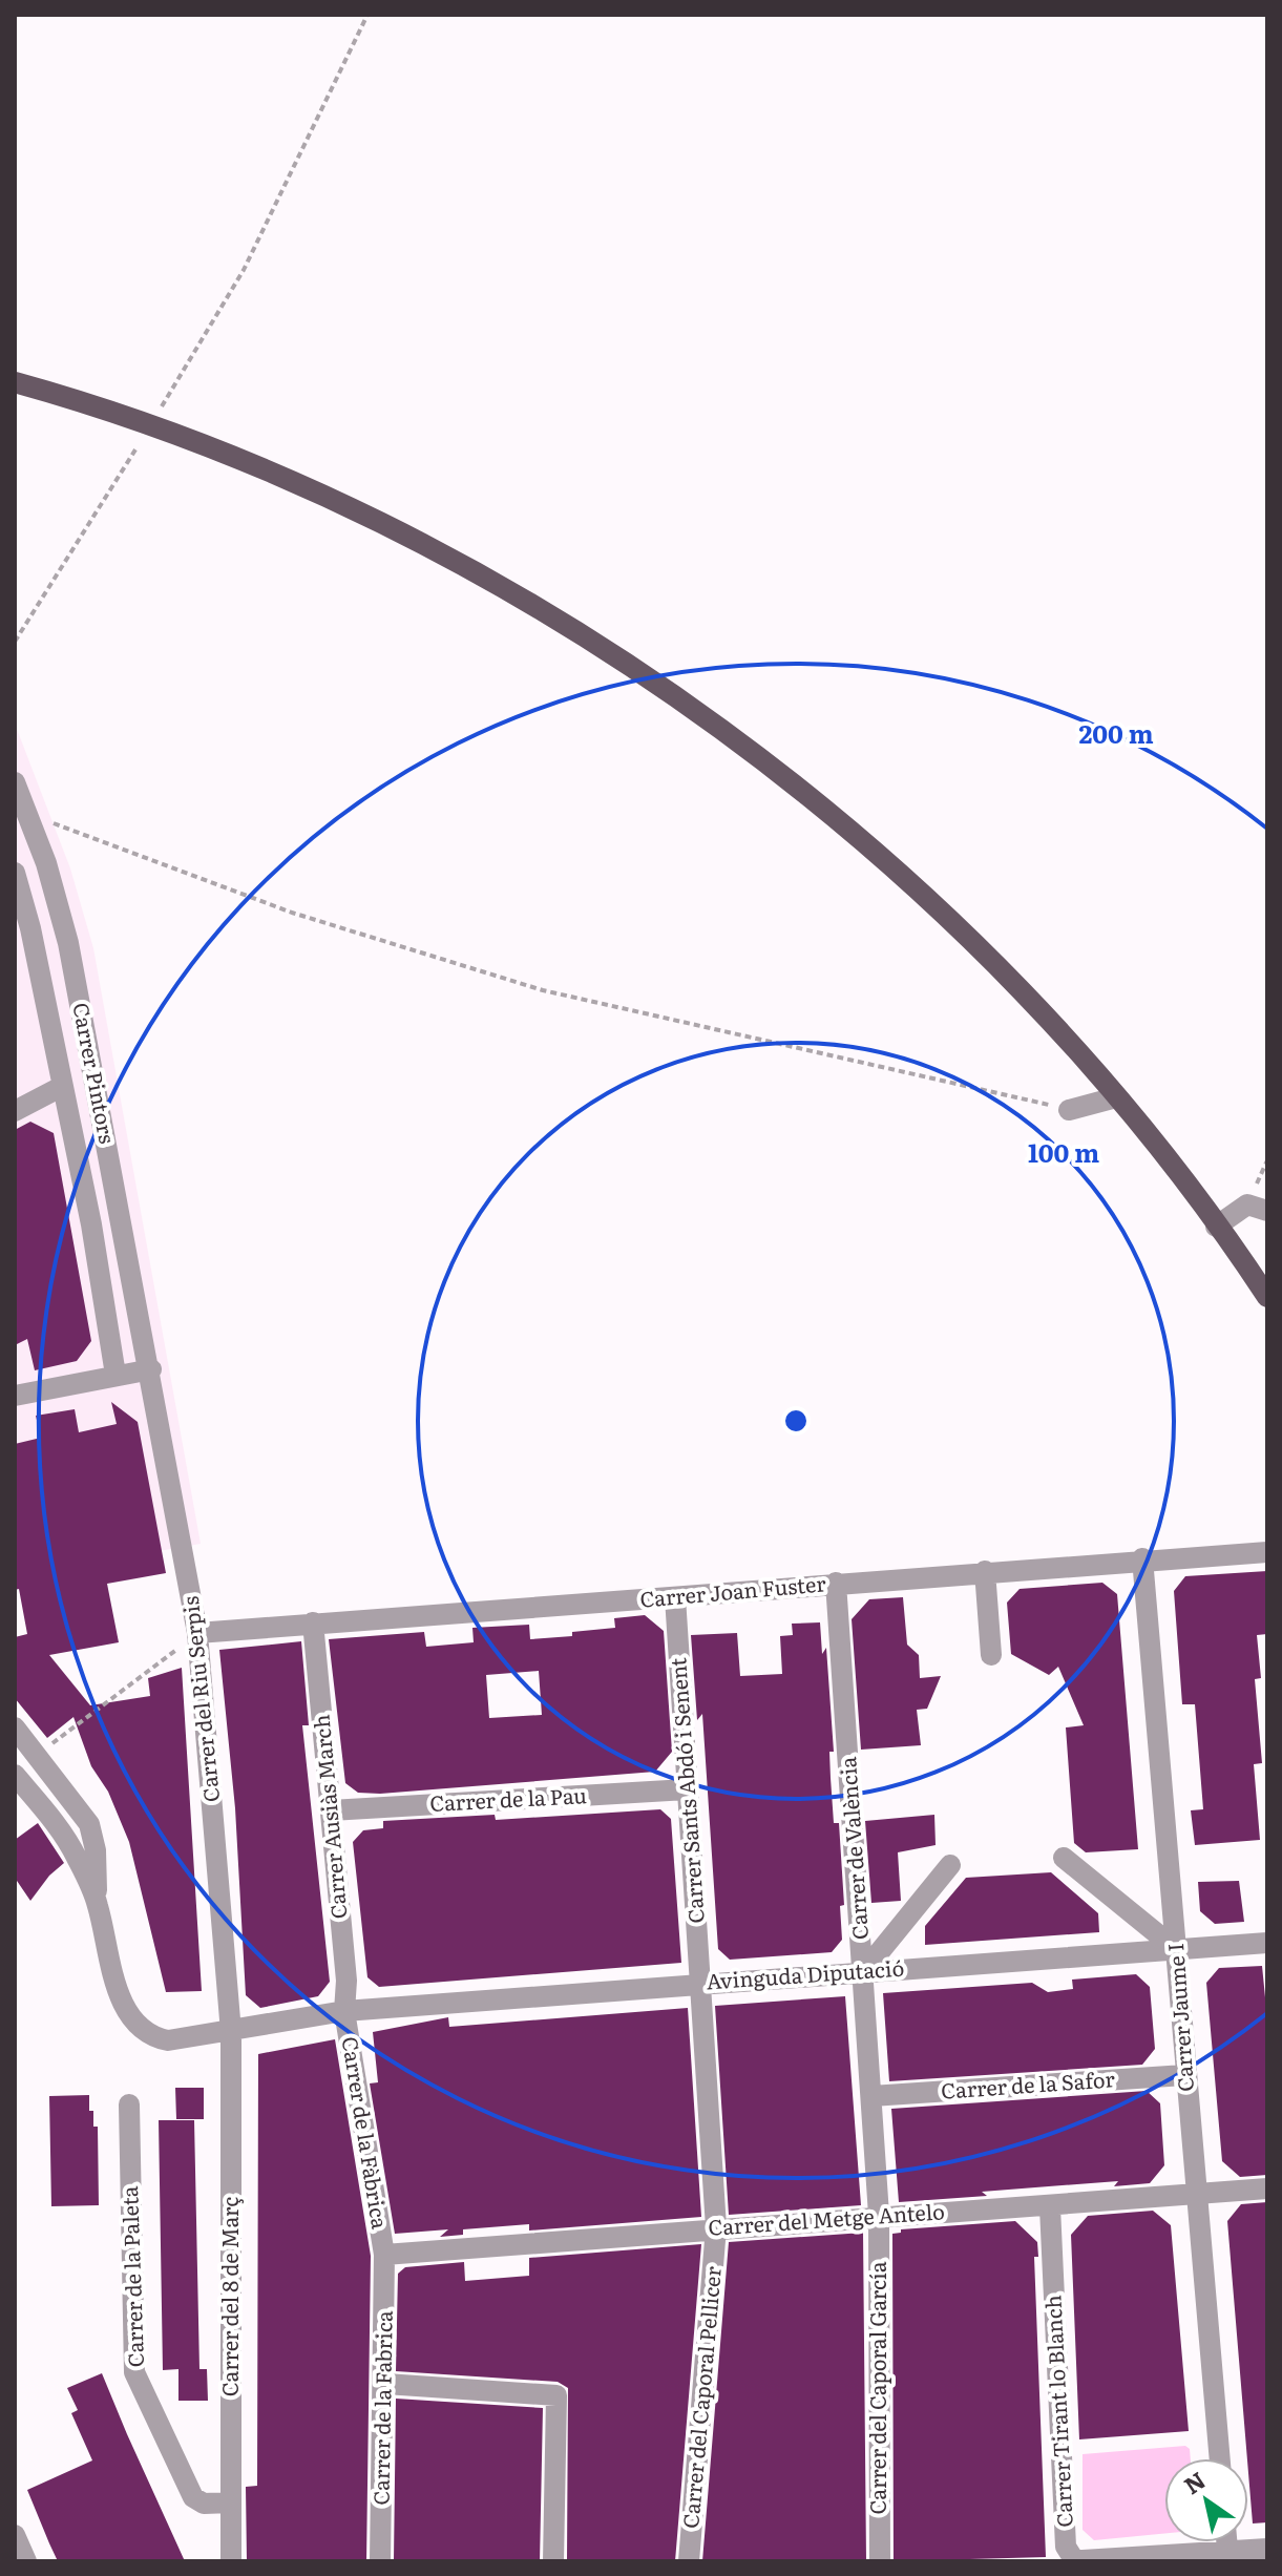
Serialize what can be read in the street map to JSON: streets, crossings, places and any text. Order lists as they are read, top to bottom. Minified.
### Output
{"streets":{"street":["Carrer Pintors","Carrer Joan Fuster","Carrer del Riu Serpis","Carrer Sants Abdó i Senent","Carrer de la Pau","Carrer Ausiàs March","Carrer de València","Avinguda Diputació","Carrer Jaume I","Carrer de la Safor","Carrer de la Fàbrica","Carrer del Metge Antelo","Carrer de la Paleta","Carrer del 8 de Març","Carrer del Caporal García","Carrer del Caporal Pellicer","Carrer de la Fabrica","Carrer Tirant lo Blanch"]},"crossings":[["Carrer Pintors","Carrer del Riu Serpis"],["Carrer Joan Fuster","Carrer del Riu Serpis"],["Carrer Joan Fuster","Carrer Sants Abdó i Senent"],["Carrer Joan Fuster","Carrer Ausiàs March"],["Carrer Joan Fuster","Carrer de València"],["Carrer Joan Fuster","Carrer Jaume I"],["Carrer del Riu Serpis","Avinguda Diputació"],["Carrer del Riu Serpis","Carrer del 8 de Març"],["Carrer Sants Abdó i Senent","Carrer de la Pau"],["Carrer Sants Abdó i Senent","Avinguda Diputació"],["Carrer Sants Abdó i Senent","Carrer del Caporal Pellicer"],["Carrer de la Pau","Carrer Ausiàs March"],["Carrer Ausiàs March","Avinguda Diputació"],["Carrer Ausiàs March","Carrer de la Fàbrica"],["Carrer de València","Avinguda Diputació"],["Carrer de València","Carrer de la Safor"],["Carrer de València","Carrer del Metge Antelo"],["Carrer de València","Carrer del Caporal García"],["Avinguda Diputació","Carrer Jaume I"],["Avinguda Diputació","Carrer de la Fàbrica"],["Avinguda Diputació","Carrer del 8 de Març"],["Avinguda Diputació","Carrer del Caporal Pellicer"],["Carrer Jaume I","Carrer de la Safor"],["Carrer Jaume I","Carrer del Metge Antelo"],["Carrer de la Fàbrica","Carrer del Metge Antelo"],["Carrer de la Fàbrica","Carrer de la Fabrica"],["Carrer del Metge Antelo","Carrer del Caporal García"],["Carrer del Metge Antelo","Carrer del Caporal Pellicer"],["Carrer del Metge Antelo","Carrer de la Fabrica"],["Carrer del Metge Antelo","Carrer Tirant lo Blanch"],["Carrer de la Paleta","Carrer del 8 de Març"]],"north":"top left","rings":["200 m","100 m"]}
